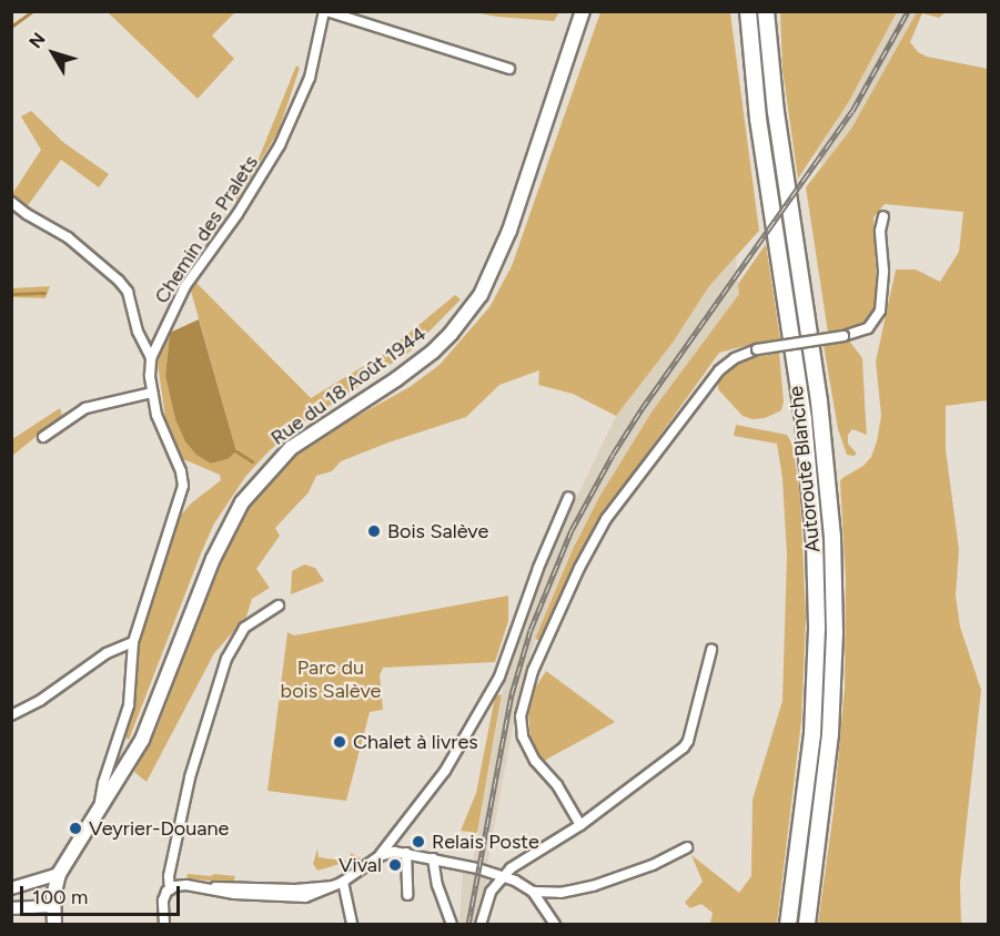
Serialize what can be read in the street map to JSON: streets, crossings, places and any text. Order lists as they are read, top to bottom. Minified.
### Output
{"streets":{"highway":["Autoroute Blanche"],"main road":["Rue du 18 Août 1944"],"street":["Chemin des Pralets"]},"crossings":[["Chemin des Pralets","Rue du 18 Août 1944"]],"parks":["Parc du bois Salève"],"places":["Bois Salève","Chalet à livres","Veyrier-Douane","Relais Poste","Vival"],"scale_bar":"100 m","north":"top left"}
